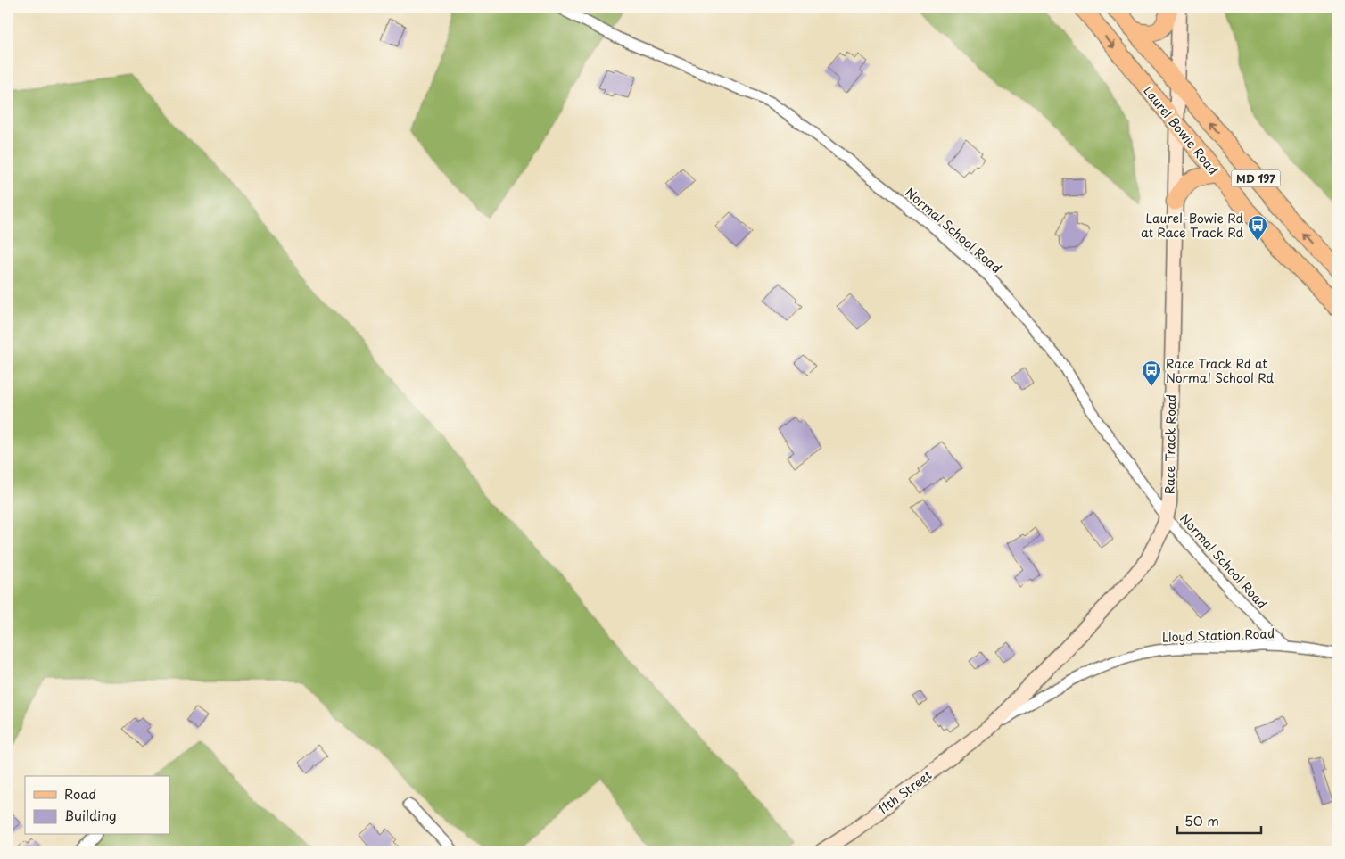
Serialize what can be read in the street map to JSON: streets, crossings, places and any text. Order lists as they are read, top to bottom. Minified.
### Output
{"streets":{"main road":["Laurel Bowie Road","MD 197","Race Track Road","11th Street"],"street":["Normal School Road","Lloyd Station Road"]},"crossings":[["Laurel Bowie Road","Race Track Road"],["Normal School Road","Race Track Road"],["Normal School Road","Lloyd Station Road"],["Race Track Road","Lloyd Station Road"],["Race Track Road","11th Street"],["Lloyd Station Road","11th Street"]],"places":{"bus stop":["Laurel-Bowie Rd at Race Track Rd","Race Track Rd at Normal School Rd"]},"legend":["Road","Building"],"scale_bar":"50 m"}
